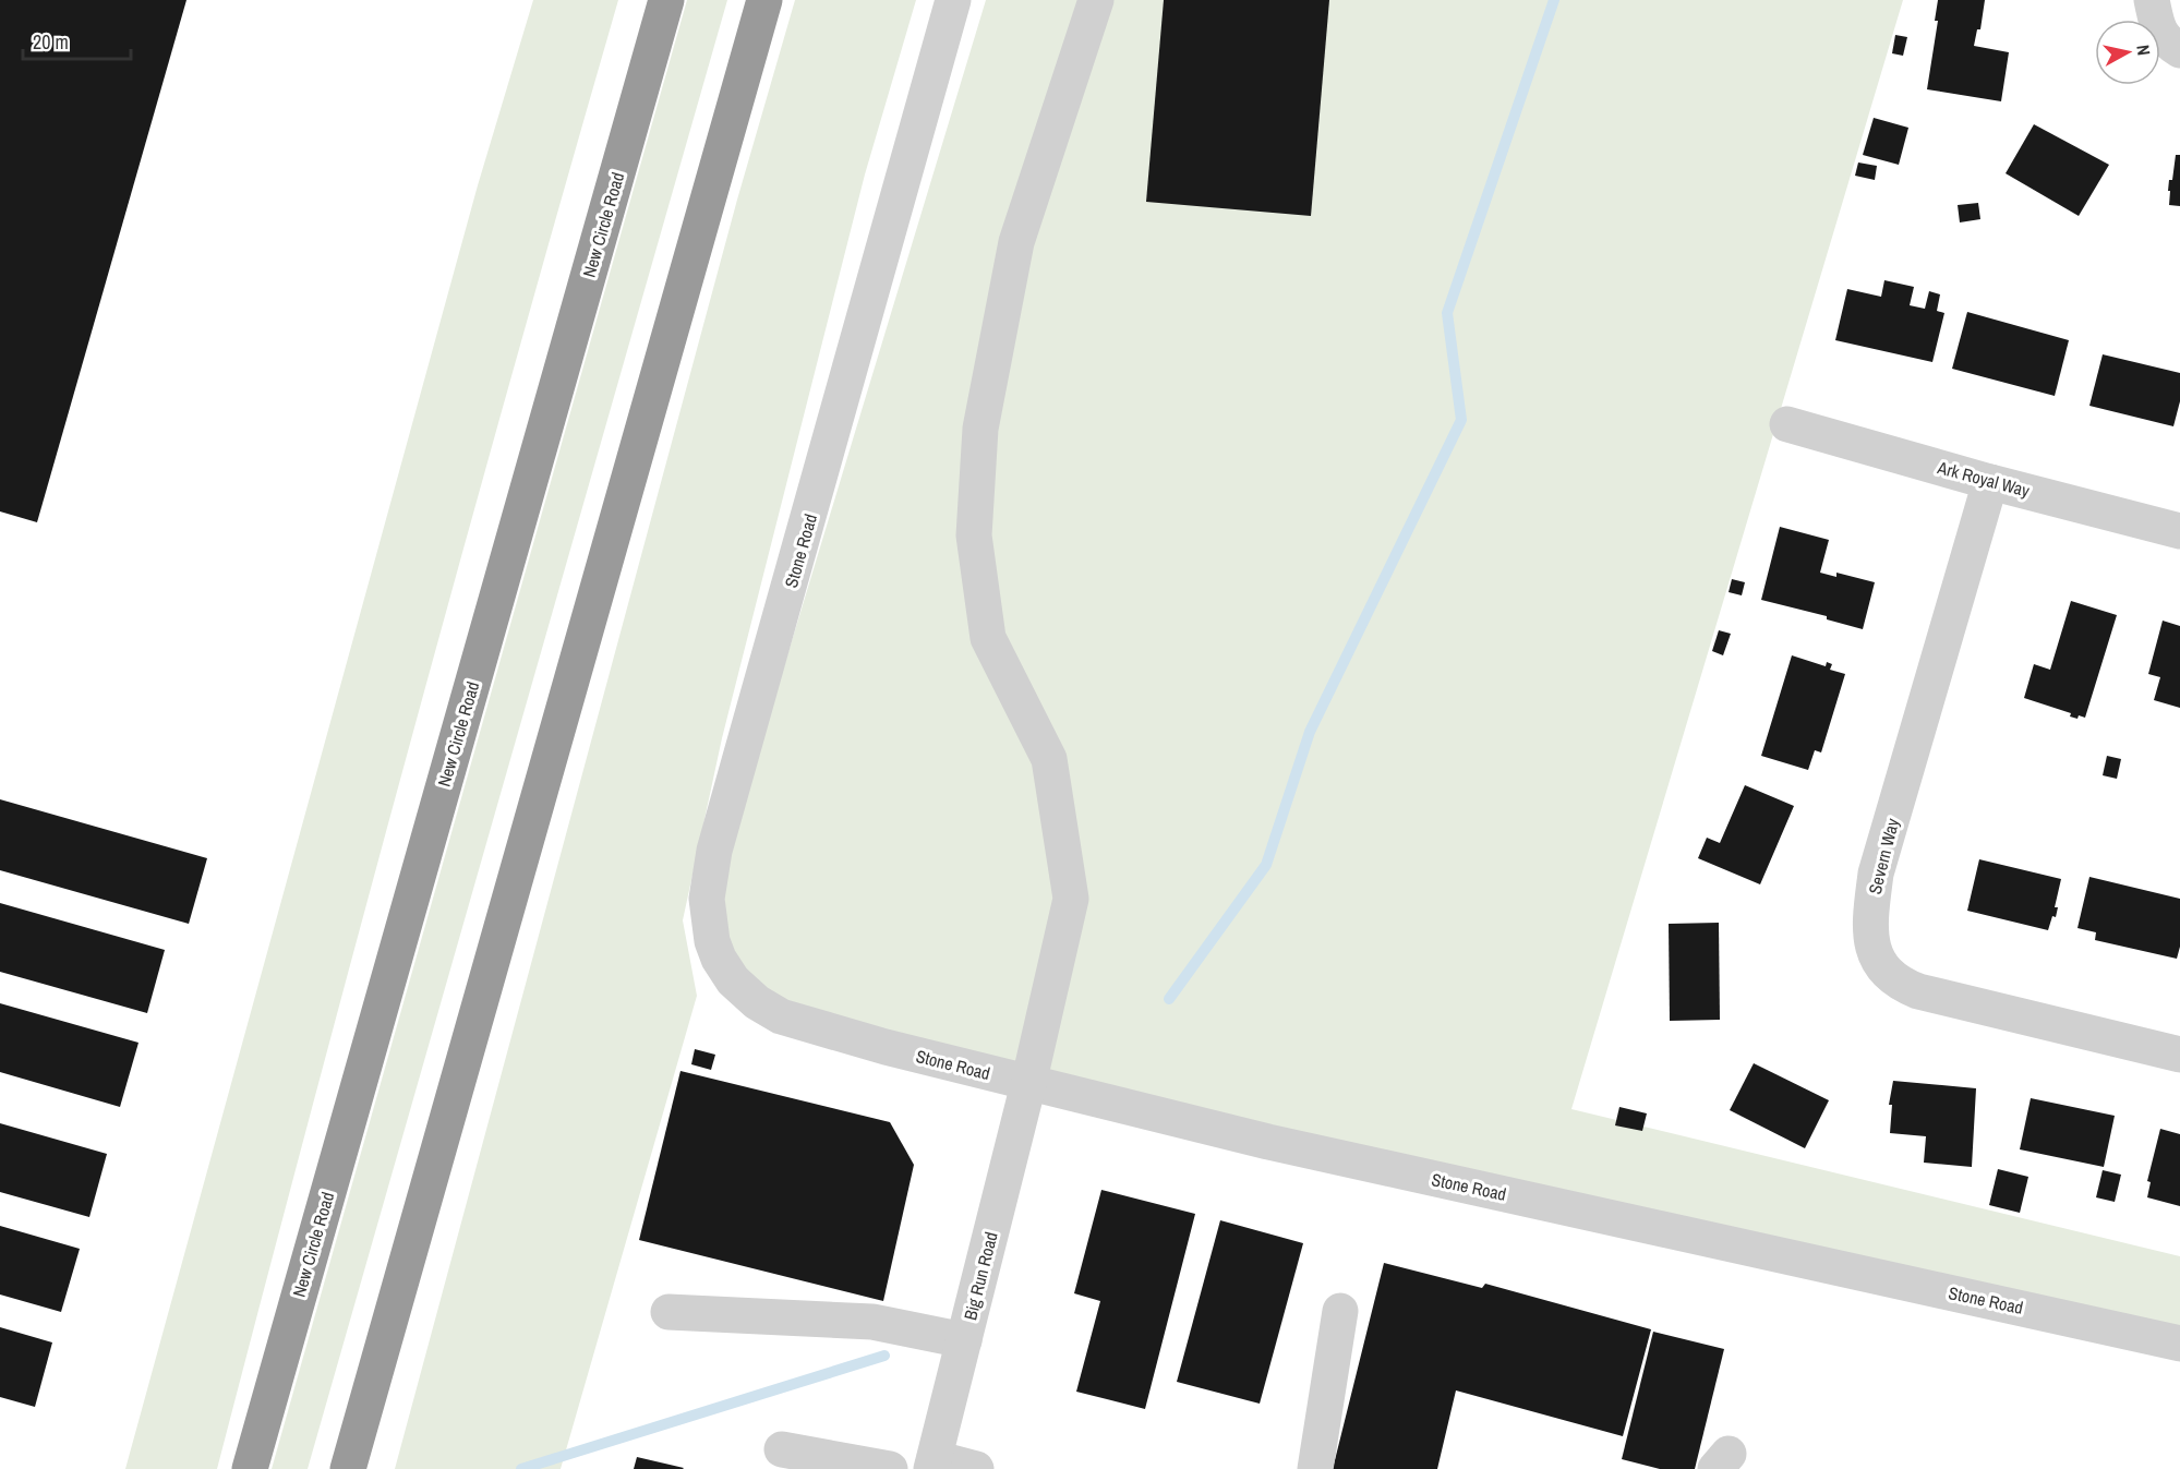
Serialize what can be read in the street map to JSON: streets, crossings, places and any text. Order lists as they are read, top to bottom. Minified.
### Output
{"streets":{"highway":["New Circle Road"],"street":["Ark Royal Way","Stone Road","Severn Way","Big Run Road"]},"crossings":[["Ark Royal Way","Severn Way"],["Stone Road","Big Run Road"]],"scale_bar":"20 m","north":"right"}
